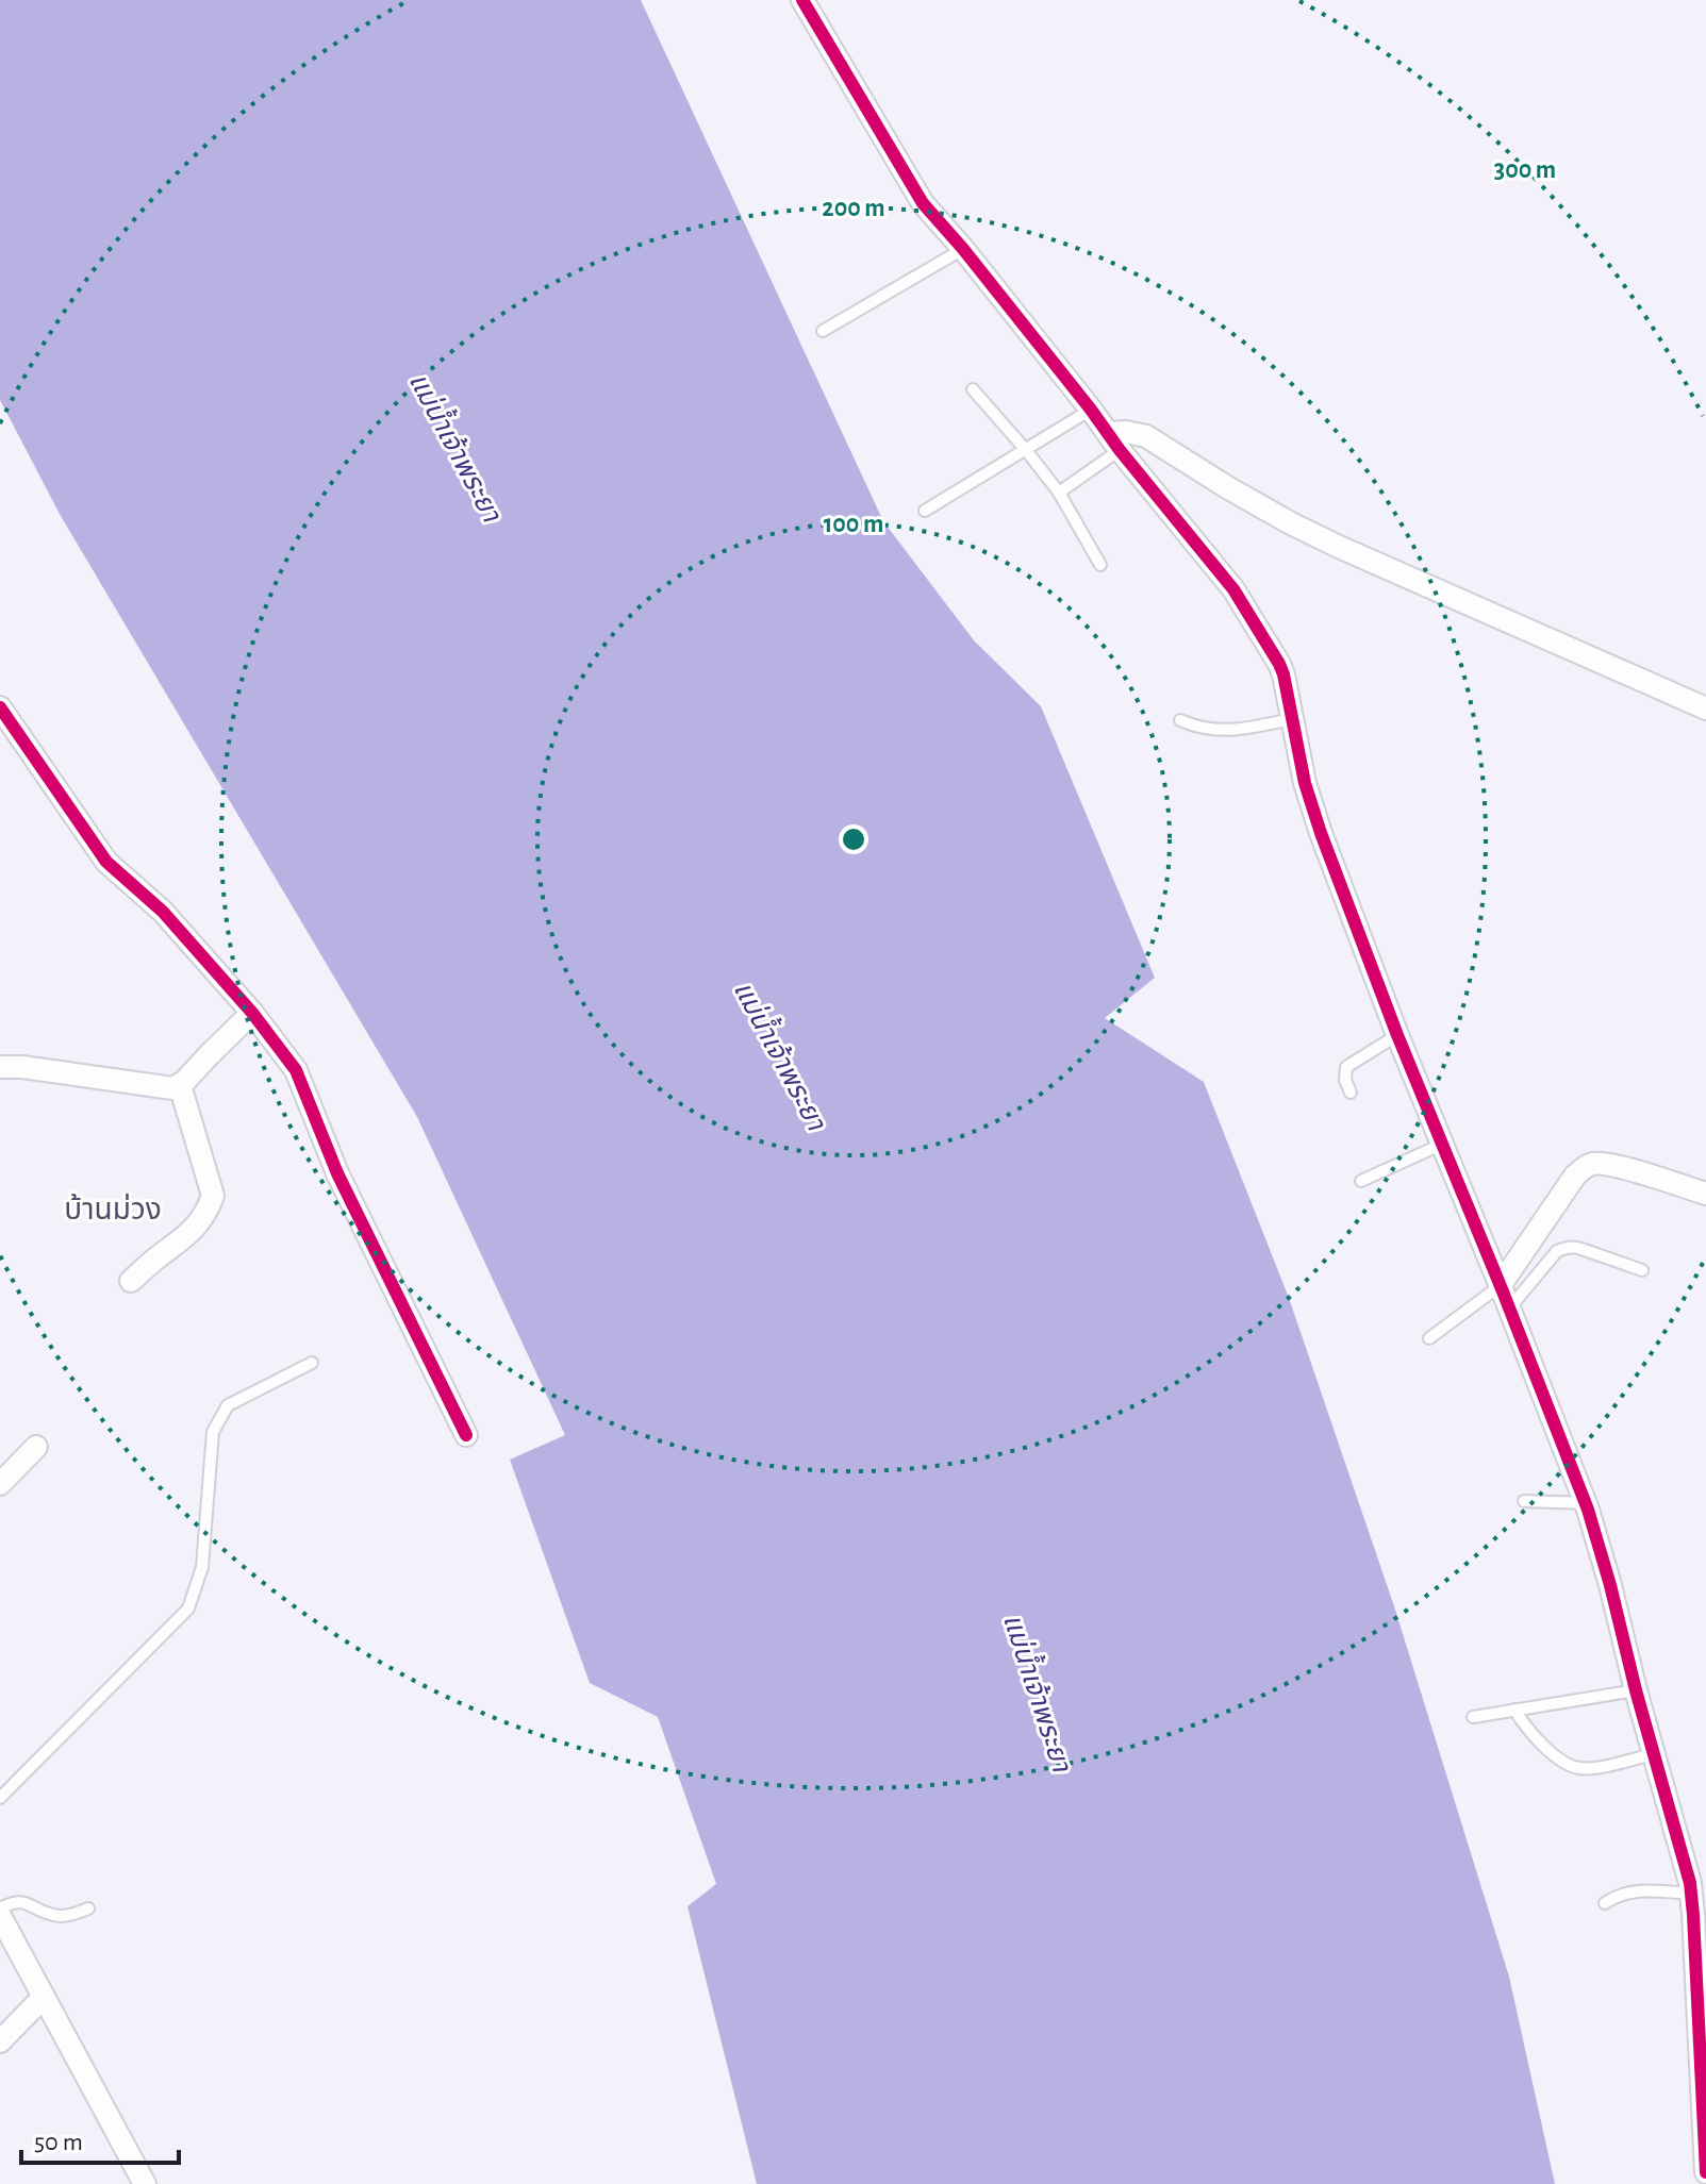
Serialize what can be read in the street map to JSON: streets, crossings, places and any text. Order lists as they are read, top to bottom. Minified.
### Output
{"districts":["บ้านม่วง"],"water":["แม่น้ำเจ้าพระยา"],"scale_bar":"50 m","rings":["300 m","200 m","100 m"]}
